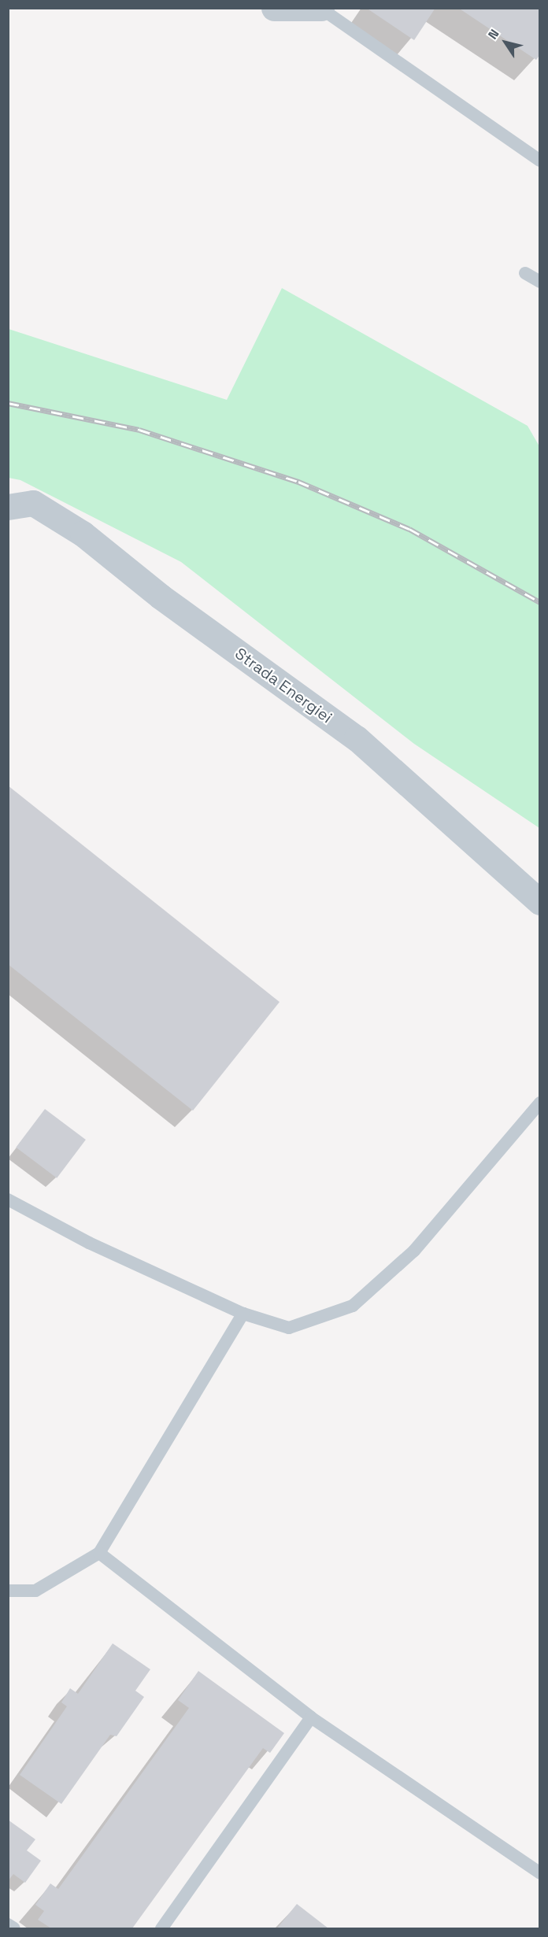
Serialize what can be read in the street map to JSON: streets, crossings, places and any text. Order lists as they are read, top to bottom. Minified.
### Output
{"streets":{"street":["Strada Energiei"]},"north":"top left"}
